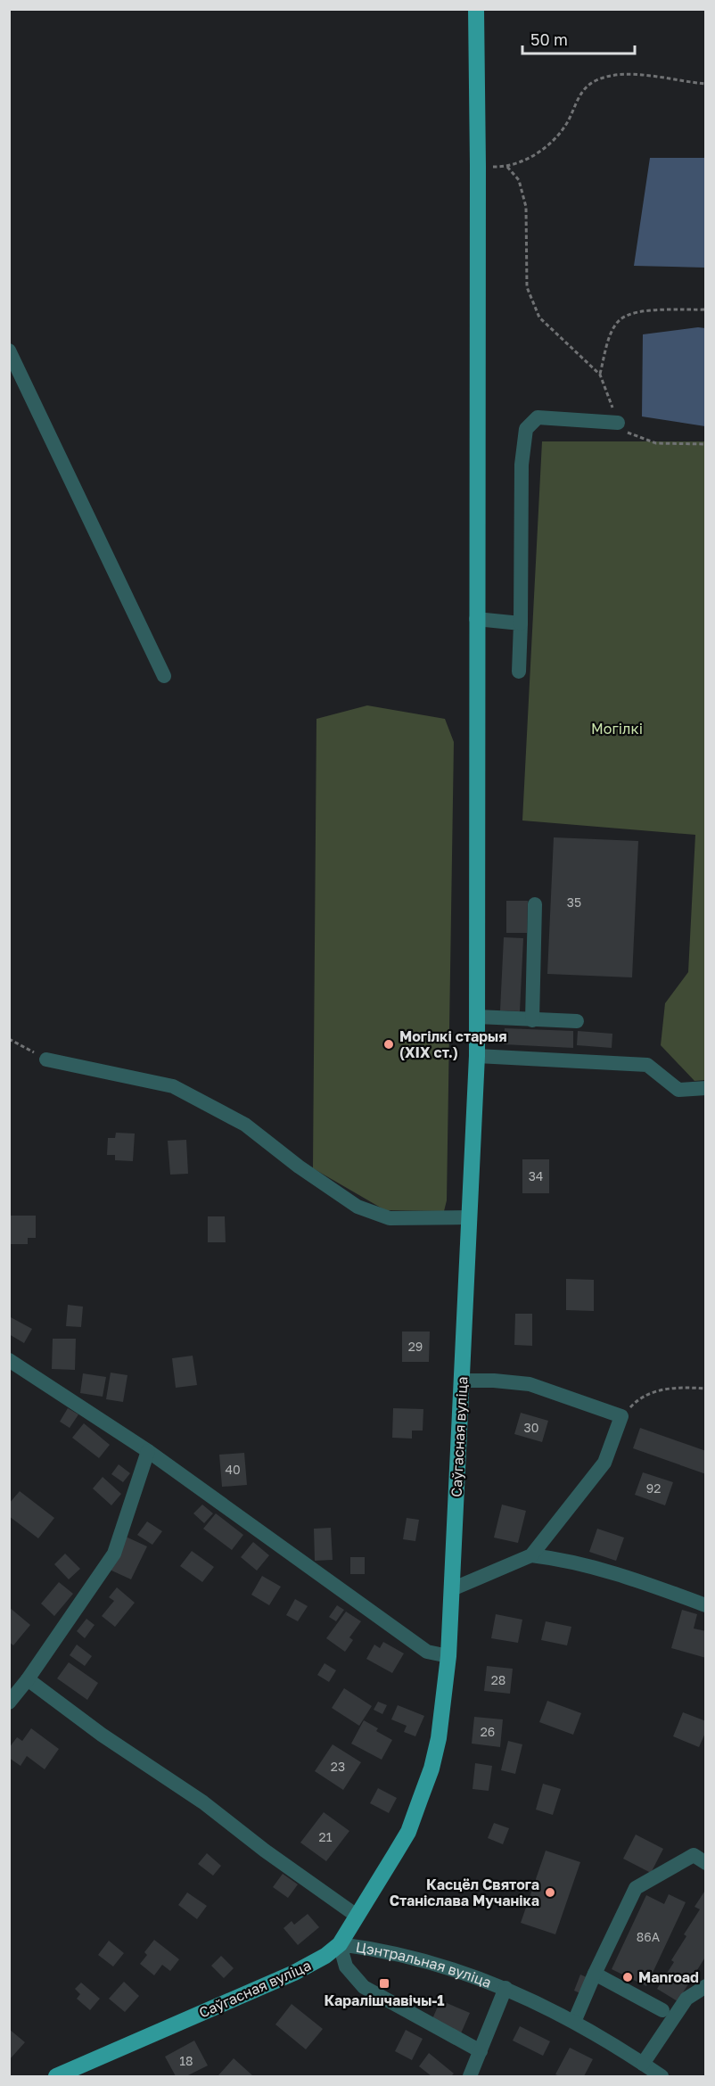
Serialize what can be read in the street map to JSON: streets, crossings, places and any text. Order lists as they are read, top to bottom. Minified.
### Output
{"streets":{"main road":["Саўгасная вуліца"],"street":["Цэнтральная вуліца"]},"crossings":[["Саўгасная вуліца","Цэнтральная вуліца"]],"parks":["Могілкі"],"places":{"other":["Могілкі старыя (XIX ст.)","Касцёл Святога Станіслава Мучаніка","Manroad"],"transit":["Каралішчавічы-1"]},"house_numbers":["35","34","29","30","40","92","28","26","23","21","86А","18"],"scale_bar":"50 m"}
